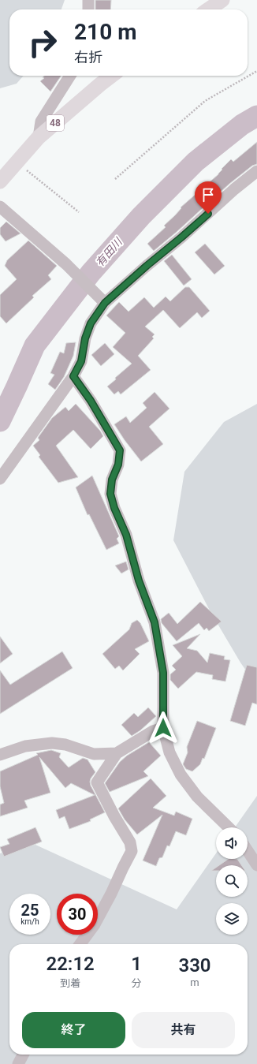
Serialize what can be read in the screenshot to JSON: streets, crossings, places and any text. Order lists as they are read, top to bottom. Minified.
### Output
{"streets":{"main road":["48"]},"water":["有田川"],"page":{"turn":["210 m","右折"],"speed":"25 km/h","limit":"30","eta":["22:12","到着","1","分","330","m"],"buttons":["終了","共有"]}}
